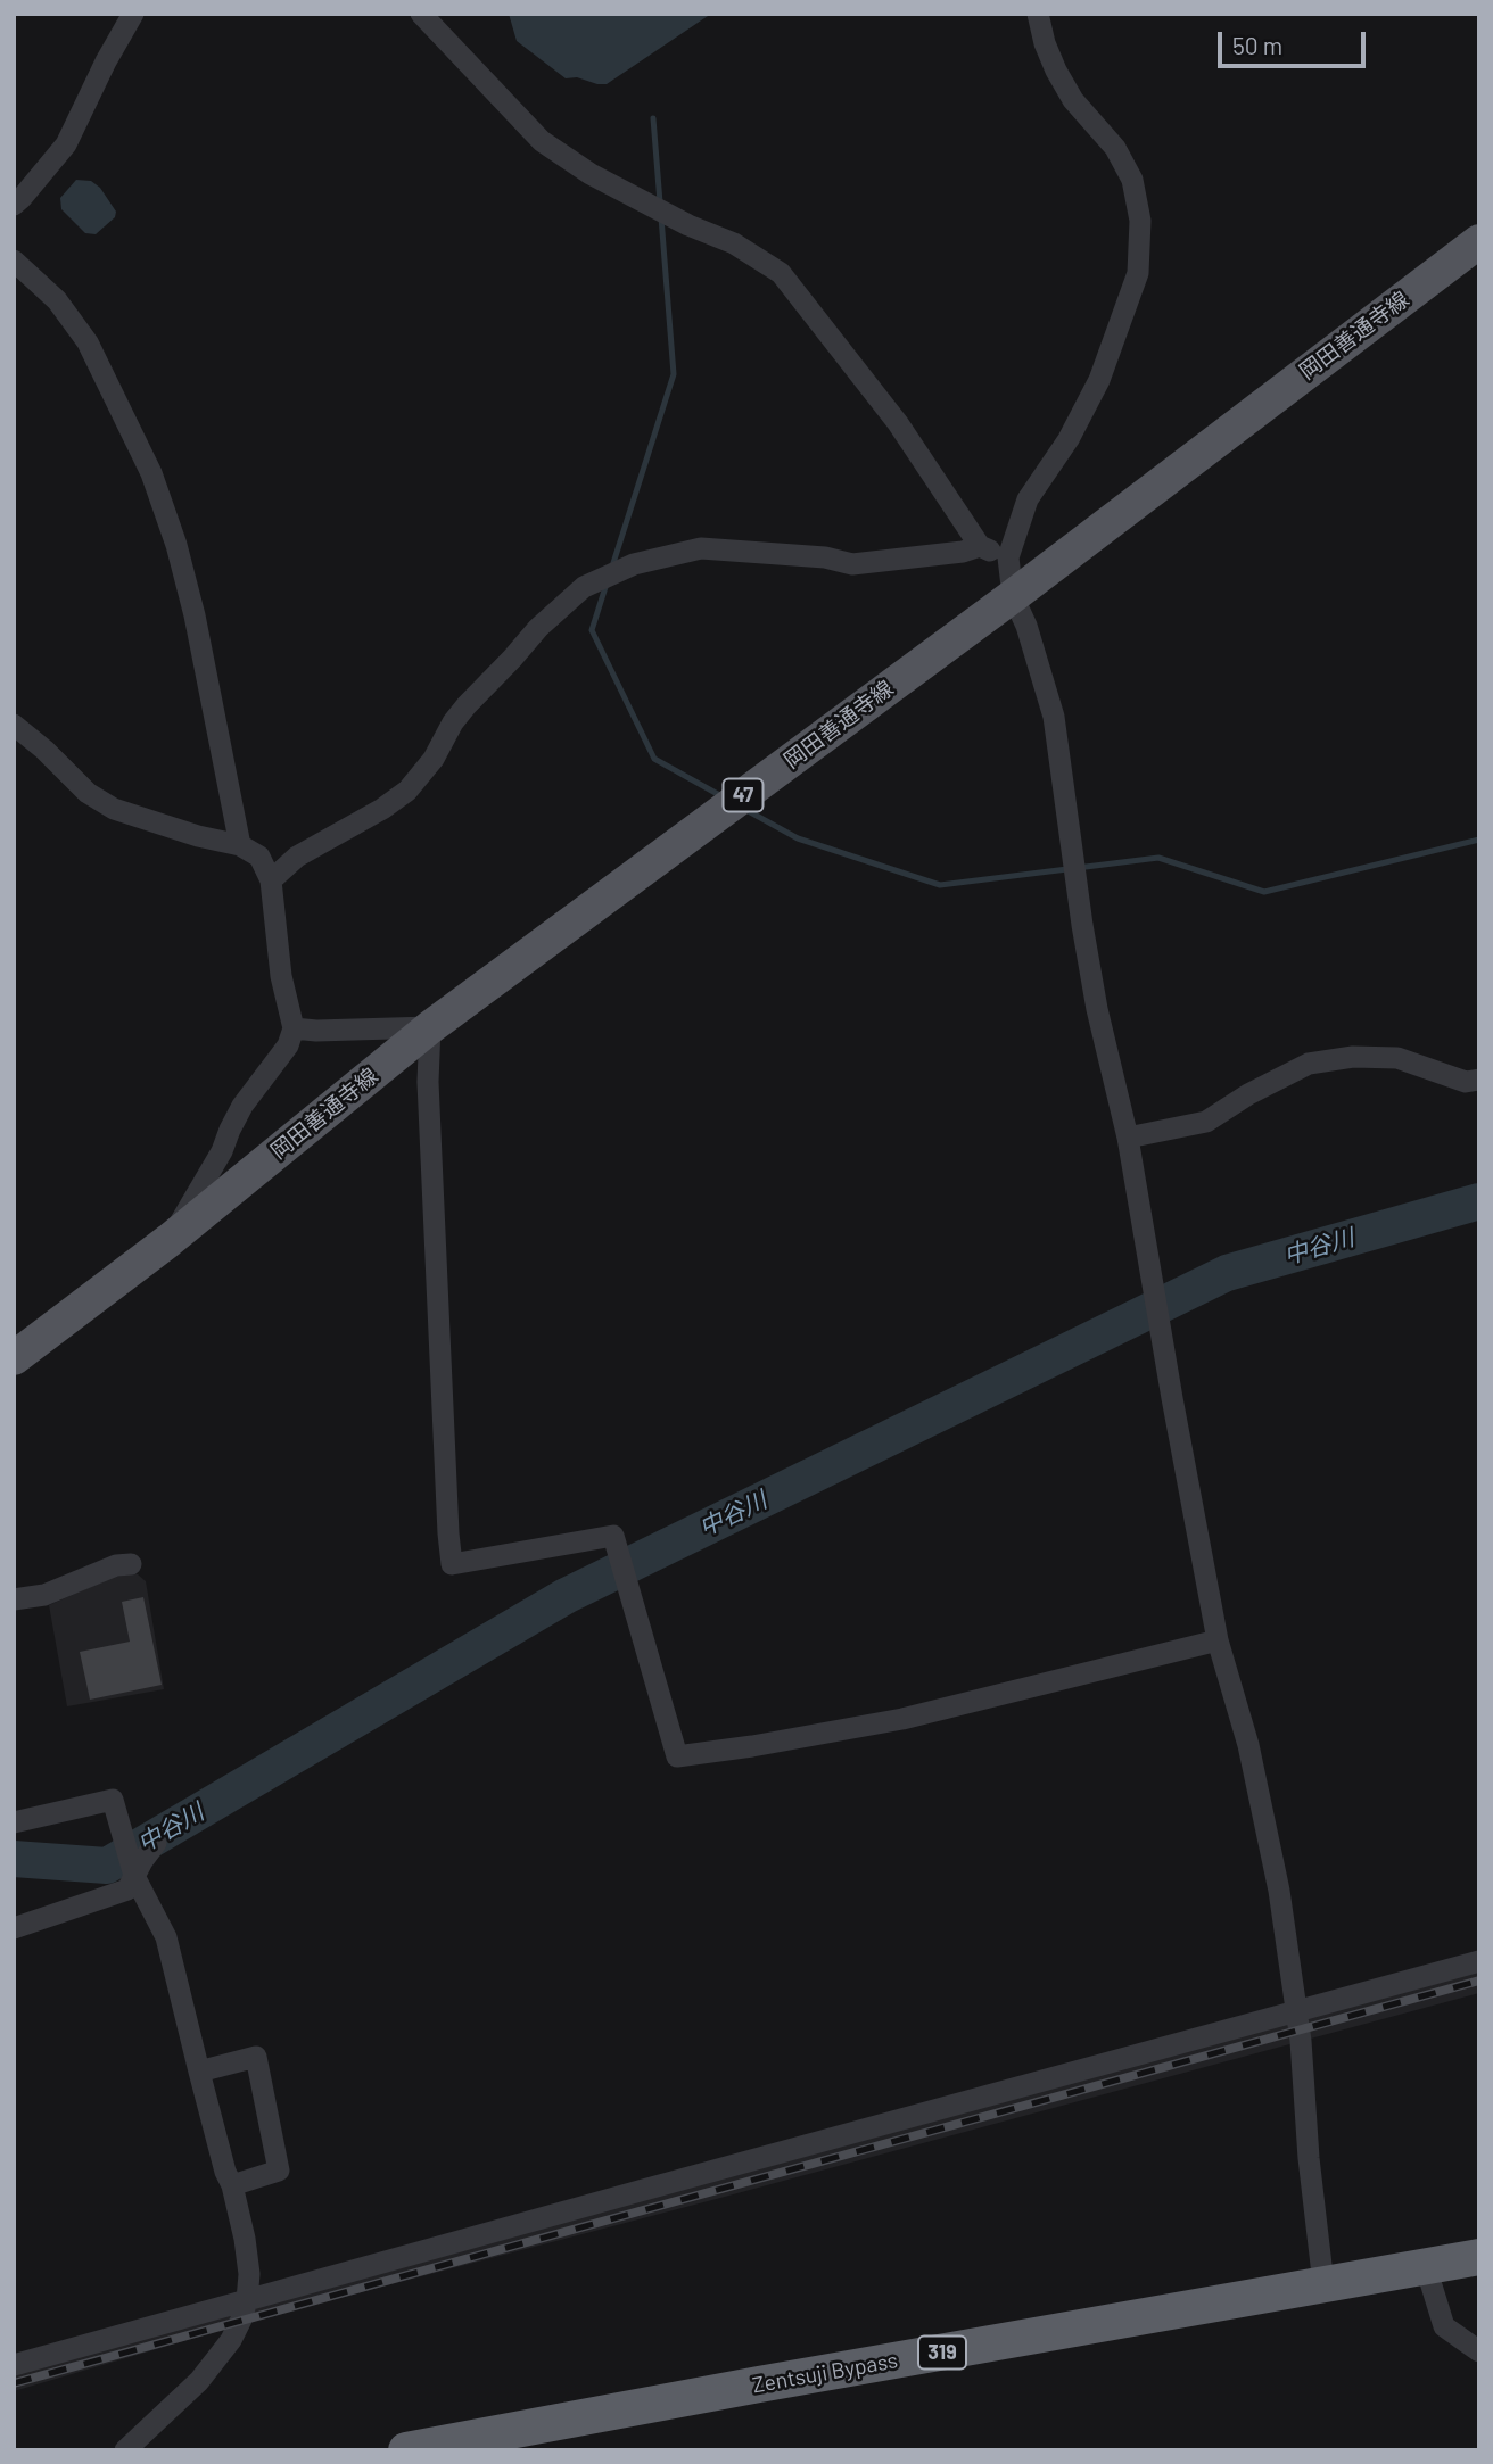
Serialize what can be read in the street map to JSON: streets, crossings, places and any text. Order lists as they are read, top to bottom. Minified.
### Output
{"streets":{"highway":["319","Zentsuji Bypass"],"main road":["岡田善通寺線","47"]},"water":["中谷川"],"scale_bar":"50 m"}
